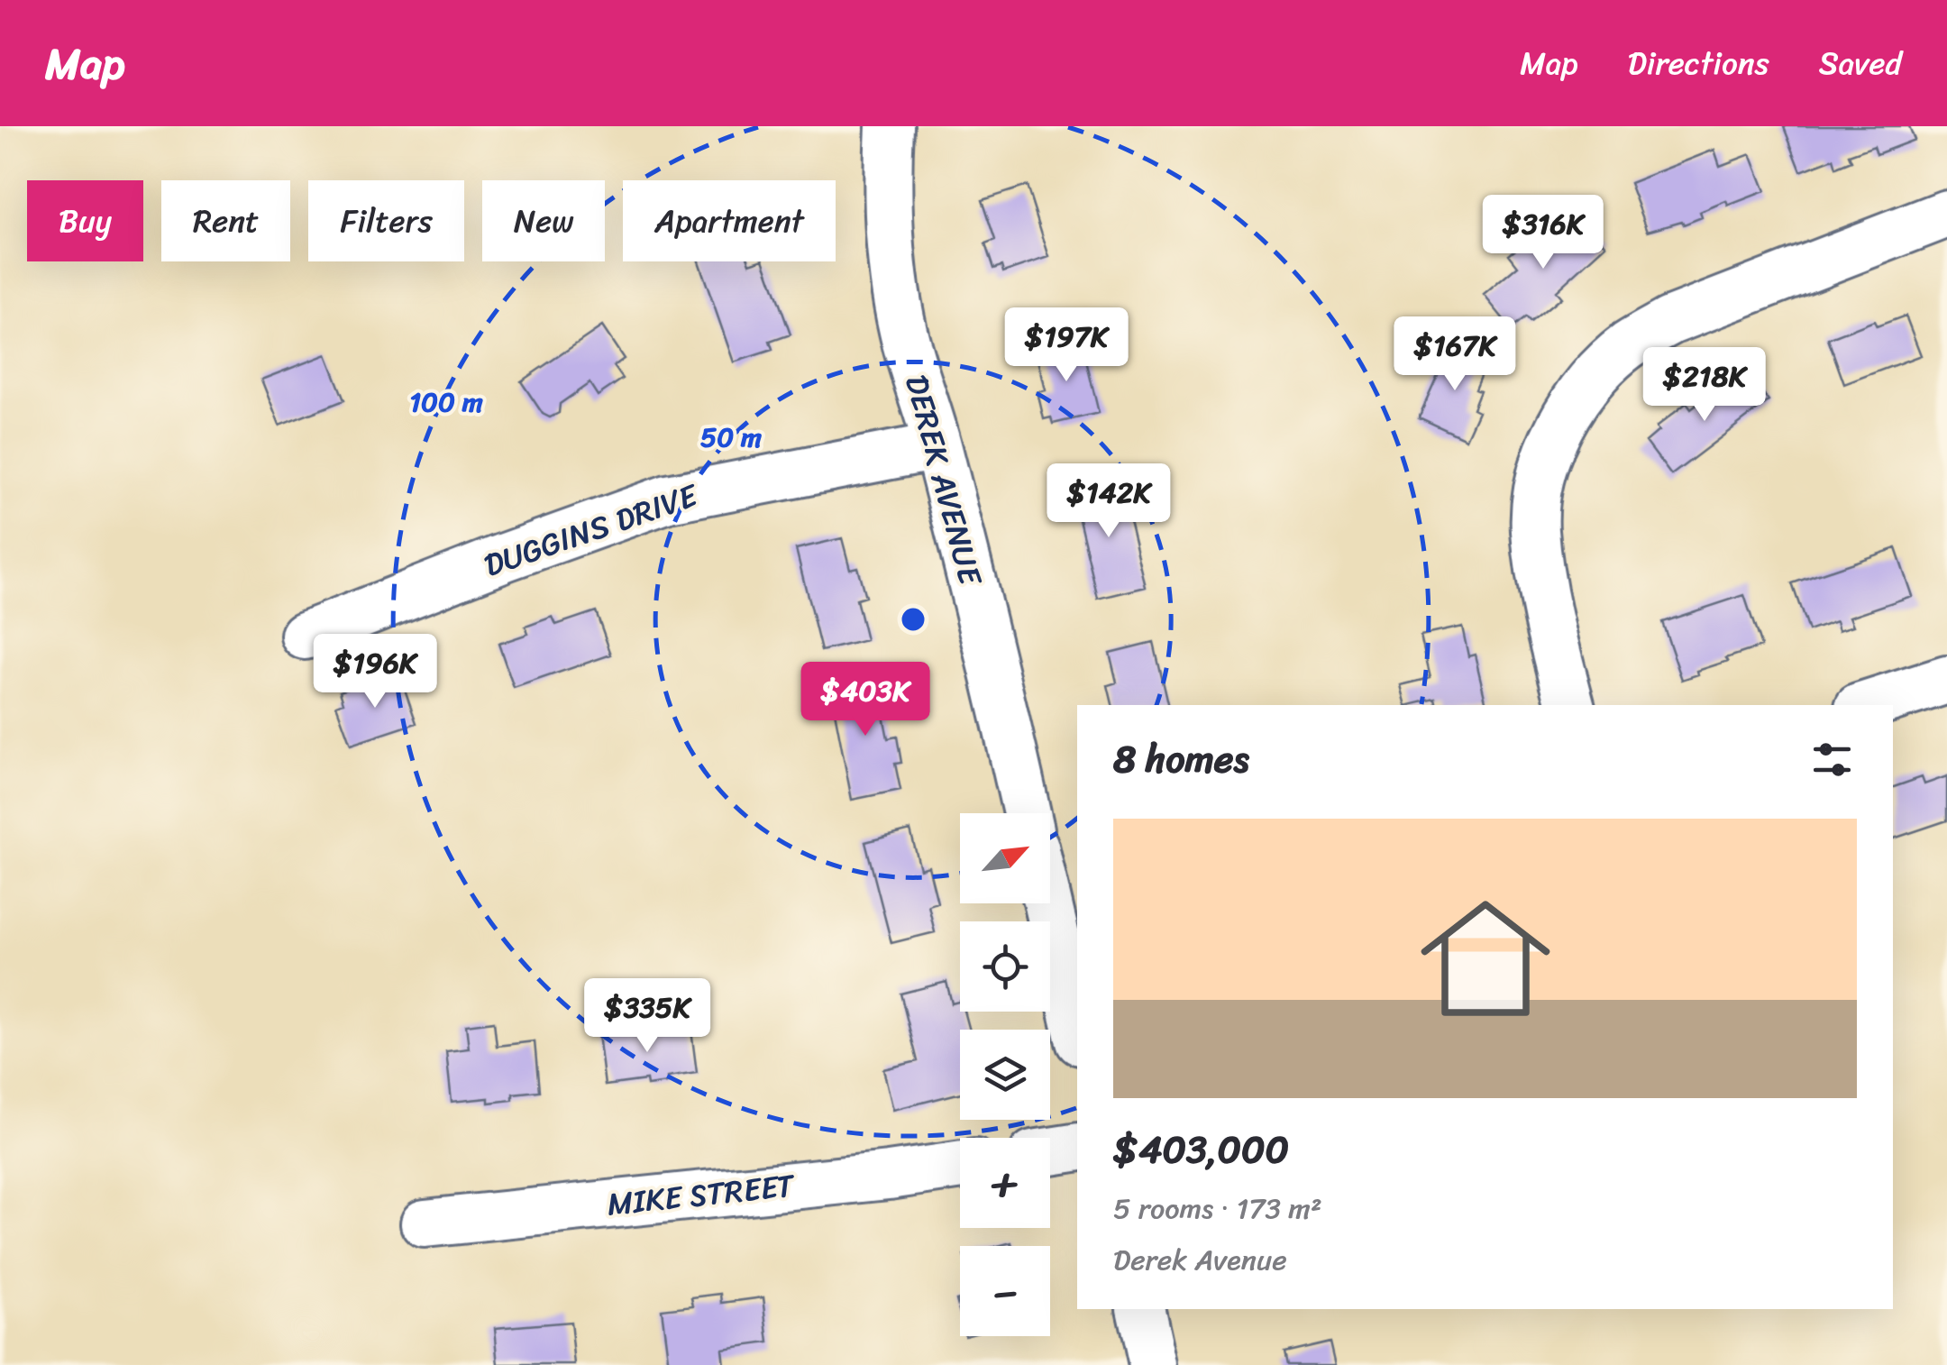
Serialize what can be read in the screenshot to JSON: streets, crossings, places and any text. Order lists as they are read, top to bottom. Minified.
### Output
{"streets":{"street":["DEREK AVENUE","DUGGINS DRIVE","MIKE STREET"]},"crossings":[["DEREK AVENUE","DUGGINS DRIVE"]],"north":"top right","page":{"header":"Map","nav":["Map","Directions","Saved"],"chip":["Buy","Rent","Filters","New","Apartment"],"price":["$316K","$197K","$167K","$218K","$142K","$196K","$403K","$335K"],"heading":"8 homes","map_buttons":["+","−"],"list":[{"name":"$403,000","note":"5 rooms · 173 m² · Derek Avenue"}]},"rings":["100 m","50 m"]}
